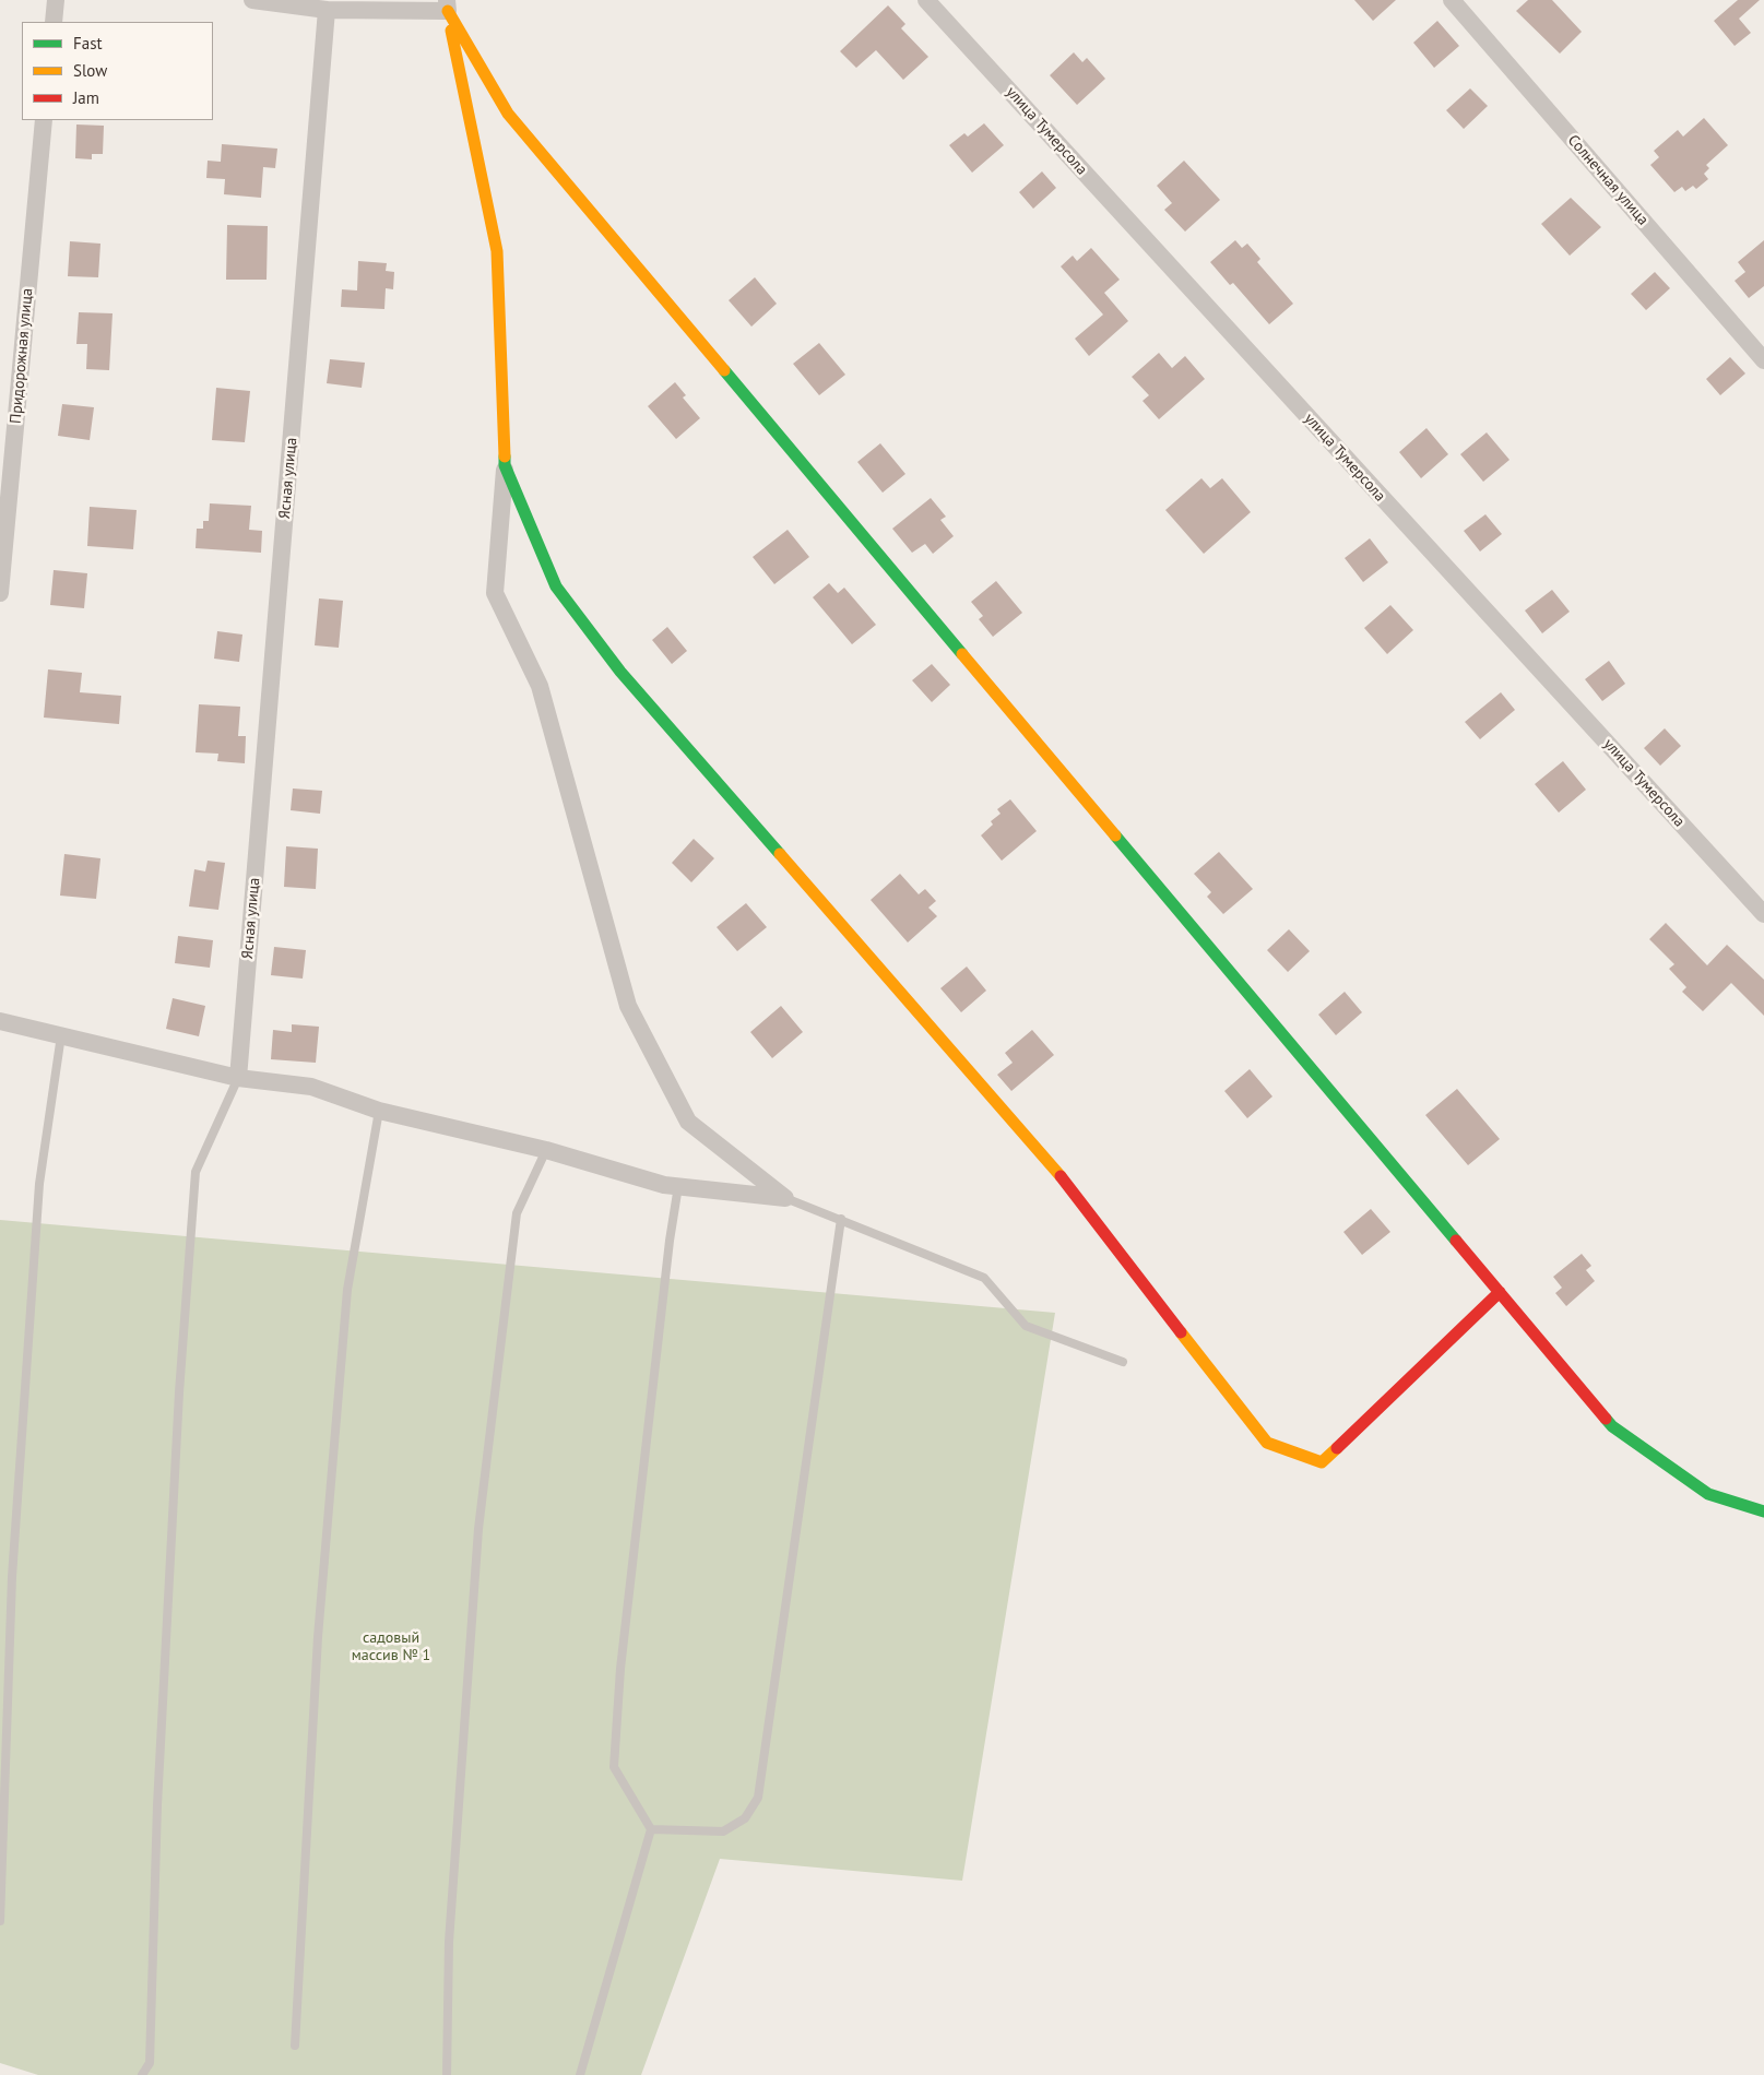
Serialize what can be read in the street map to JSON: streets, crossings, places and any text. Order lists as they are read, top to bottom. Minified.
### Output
{"streets":{"street":["улица Тумерсола","Солнечная улица","Придорожная улица","Ясная улица"]},"parks":["садовый массив № 1"],"legend":["Fast","Slow","Jam"]}
